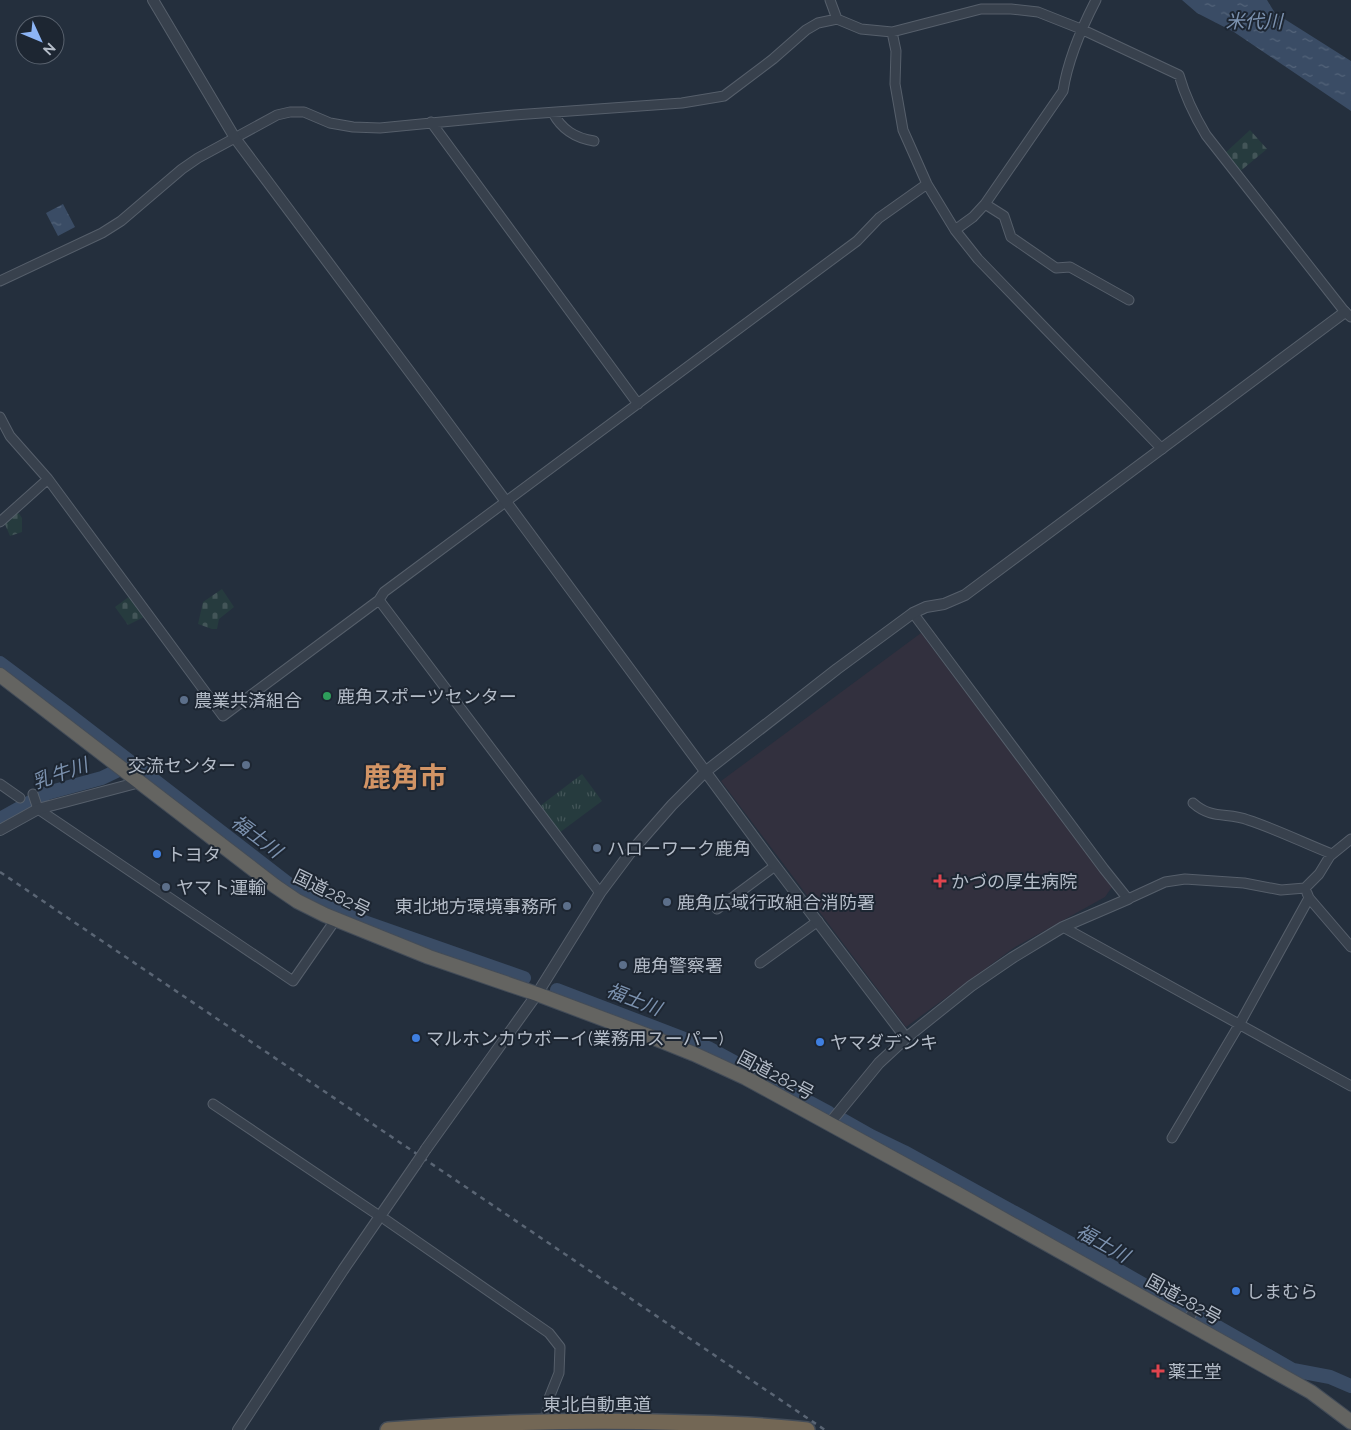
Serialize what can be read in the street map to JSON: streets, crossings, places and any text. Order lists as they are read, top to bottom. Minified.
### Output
{"streets":{"highway":["国道282号","東北自動車道"]},"districts":["鹿角市"],"water":["米代川","乳牛川","福士川"],"places":{"other":["鹿角スポーツセンター","農業共済組合","交流センター","ハローワーク鹿角","トヨタ","ヤマト運輸","鹿角広域行政組合消防署","東北地方環境事務所","鹿角警察署","マルホンカウボーイ(業務用スーパー)","ヤマダデンキ","しまむら"],"health":["かづの厚生病院","薬王堂"]},"north":"bottom right"}
